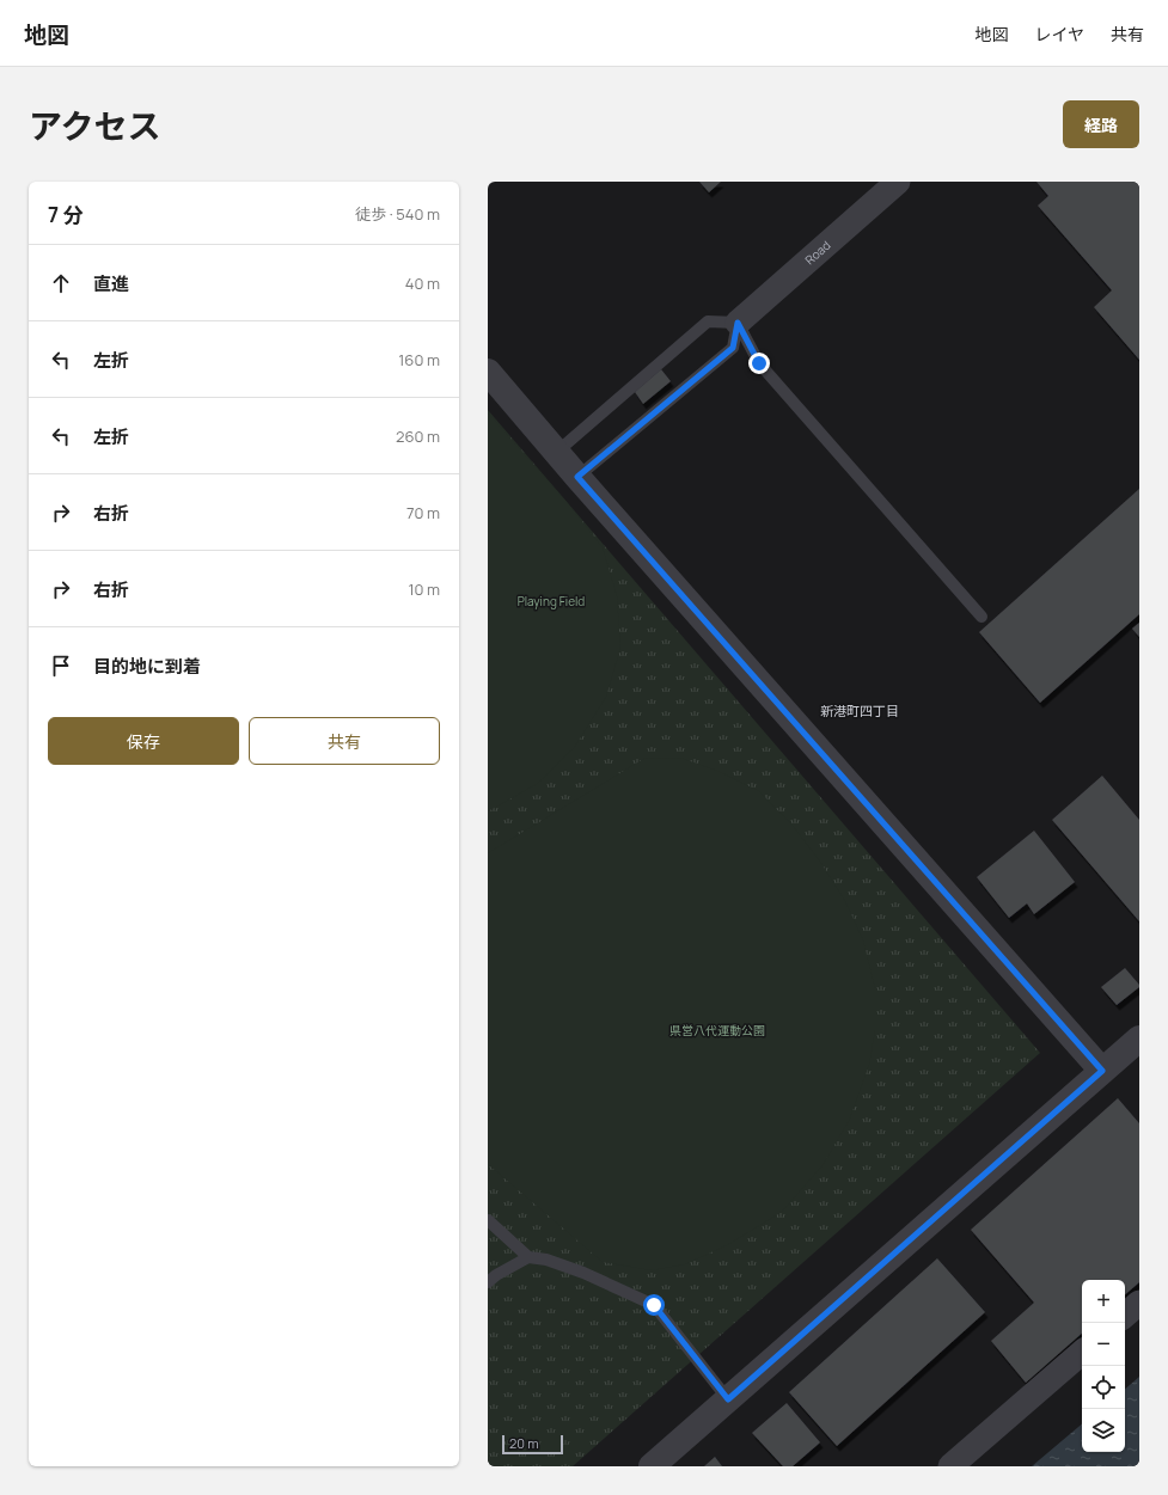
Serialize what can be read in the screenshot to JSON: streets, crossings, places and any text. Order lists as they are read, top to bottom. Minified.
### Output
{"streets":{"street":["Road"]},"districts":["新港町四丁目"],"parks":["Playing Field","県営八代運動公園"],"scale_bar":"20 m","page":{"header":"地図","nav":["地図","レイヤ","共有"],"title":"アクセス","buttons":["経路",["保存","共有"]],"heading":["7 分","徒歩 · 540 m"],"list":[["直進","40 m"],["左折","160 m"],["左折","260 m"],["右折","70 m"],["右折","10 m"],"目的地に到着"],"map_buttons":["+","−"],"scale":"20 m"}}
